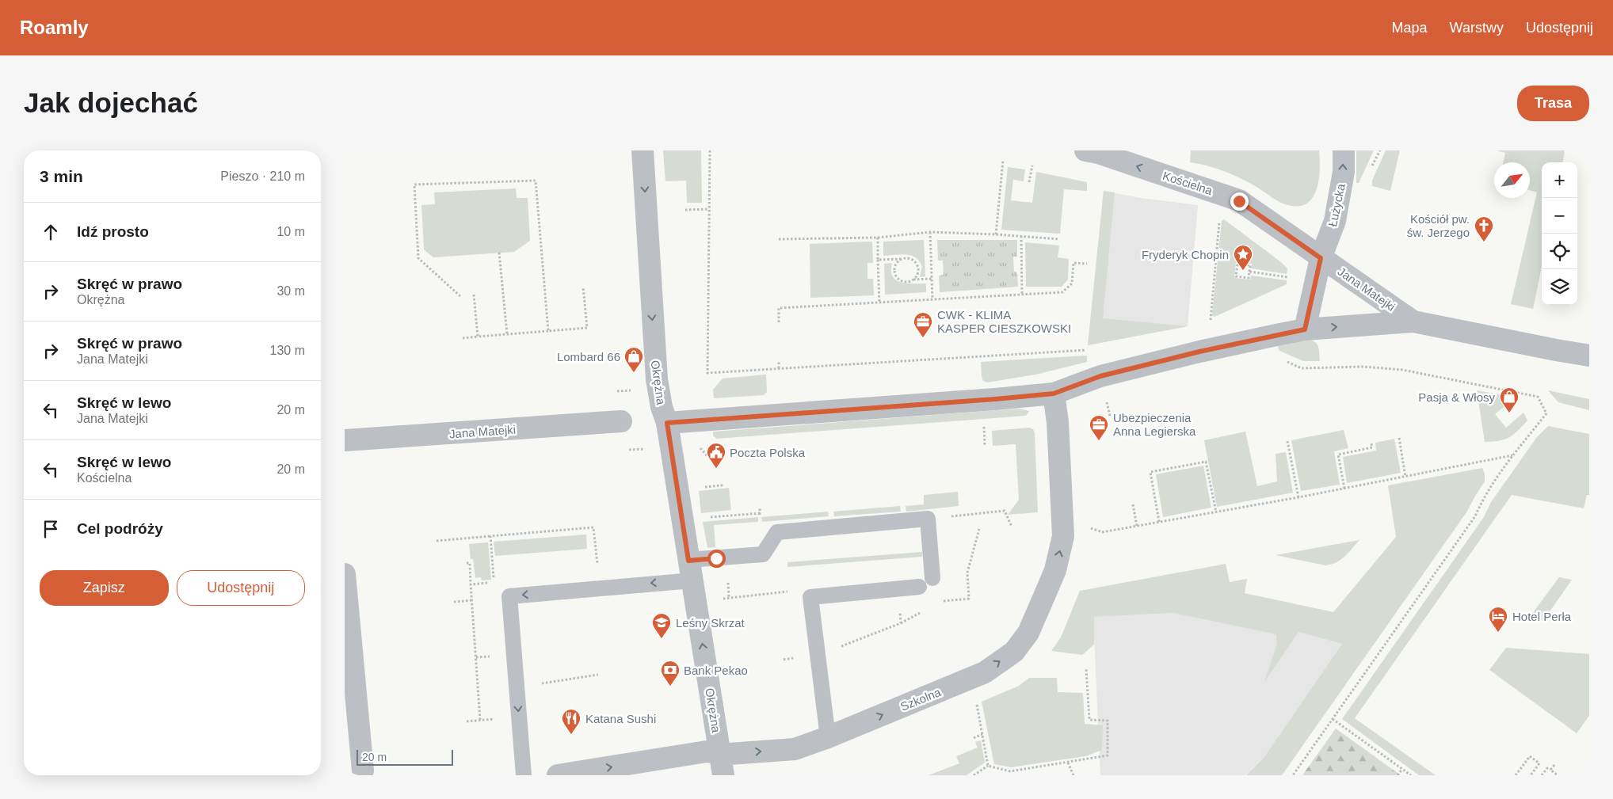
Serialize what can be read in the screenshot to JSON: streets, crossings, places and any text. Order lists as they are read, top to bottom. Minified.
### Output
{"streets":{"street":["Kościelna","Łużycka","Jana Matejki","Okrężna","Szkolna"]},"crossings":[["Kościelna","Łużycka"],["Kościelna","Jana Matejki"],["Łużycka","Jana Matejki"],["Jana Matejki","Okrężna"],["Jana Matejki","Szkolna"],["Okrężna","Szkolna"]],"one_way":["Kościelna","Łużycka","Szkolna"],"places":{"church":["Kościół pw. św. Jerzego"],"place":["Fryderyk Chopin"],"office":["CWK - KLIMA KASPER CIESZKOWSKI","Ubezpieczenia Anna Legierska"],"shop":["Lombard 66","Pasja & Włosy"],"public building":["Poczta Polska"],"hotel":["Hotel Perła"],"school or university":["Leśny Skrzat"],"bank":["Bank Pekao"],"restaurant":["Katana Sushi"]},"scale_bar":"20 m","north":"top right","page":{"header":"Roamly","nav":["Mapa","Warstwy","Udostępnij"],"buttons":["Trasa",["Zapisz","Udostępnij"]],"title":"Jak dojechać","heading":["3 min","Pieszo · 210 m"],"map_buttons":["+","−"],"list":[["Idź prosto","10 m"],["Skręć w prawo","Okrężna","30 m"],["Skręć w prawo","Jana Matejki","130 m"],["Skręć w lewo","Jana Matejki","20 m"],["Skręć w lewo","Kościelna","20 m"],"Cel podróży"],"scale":"20 m"}}
